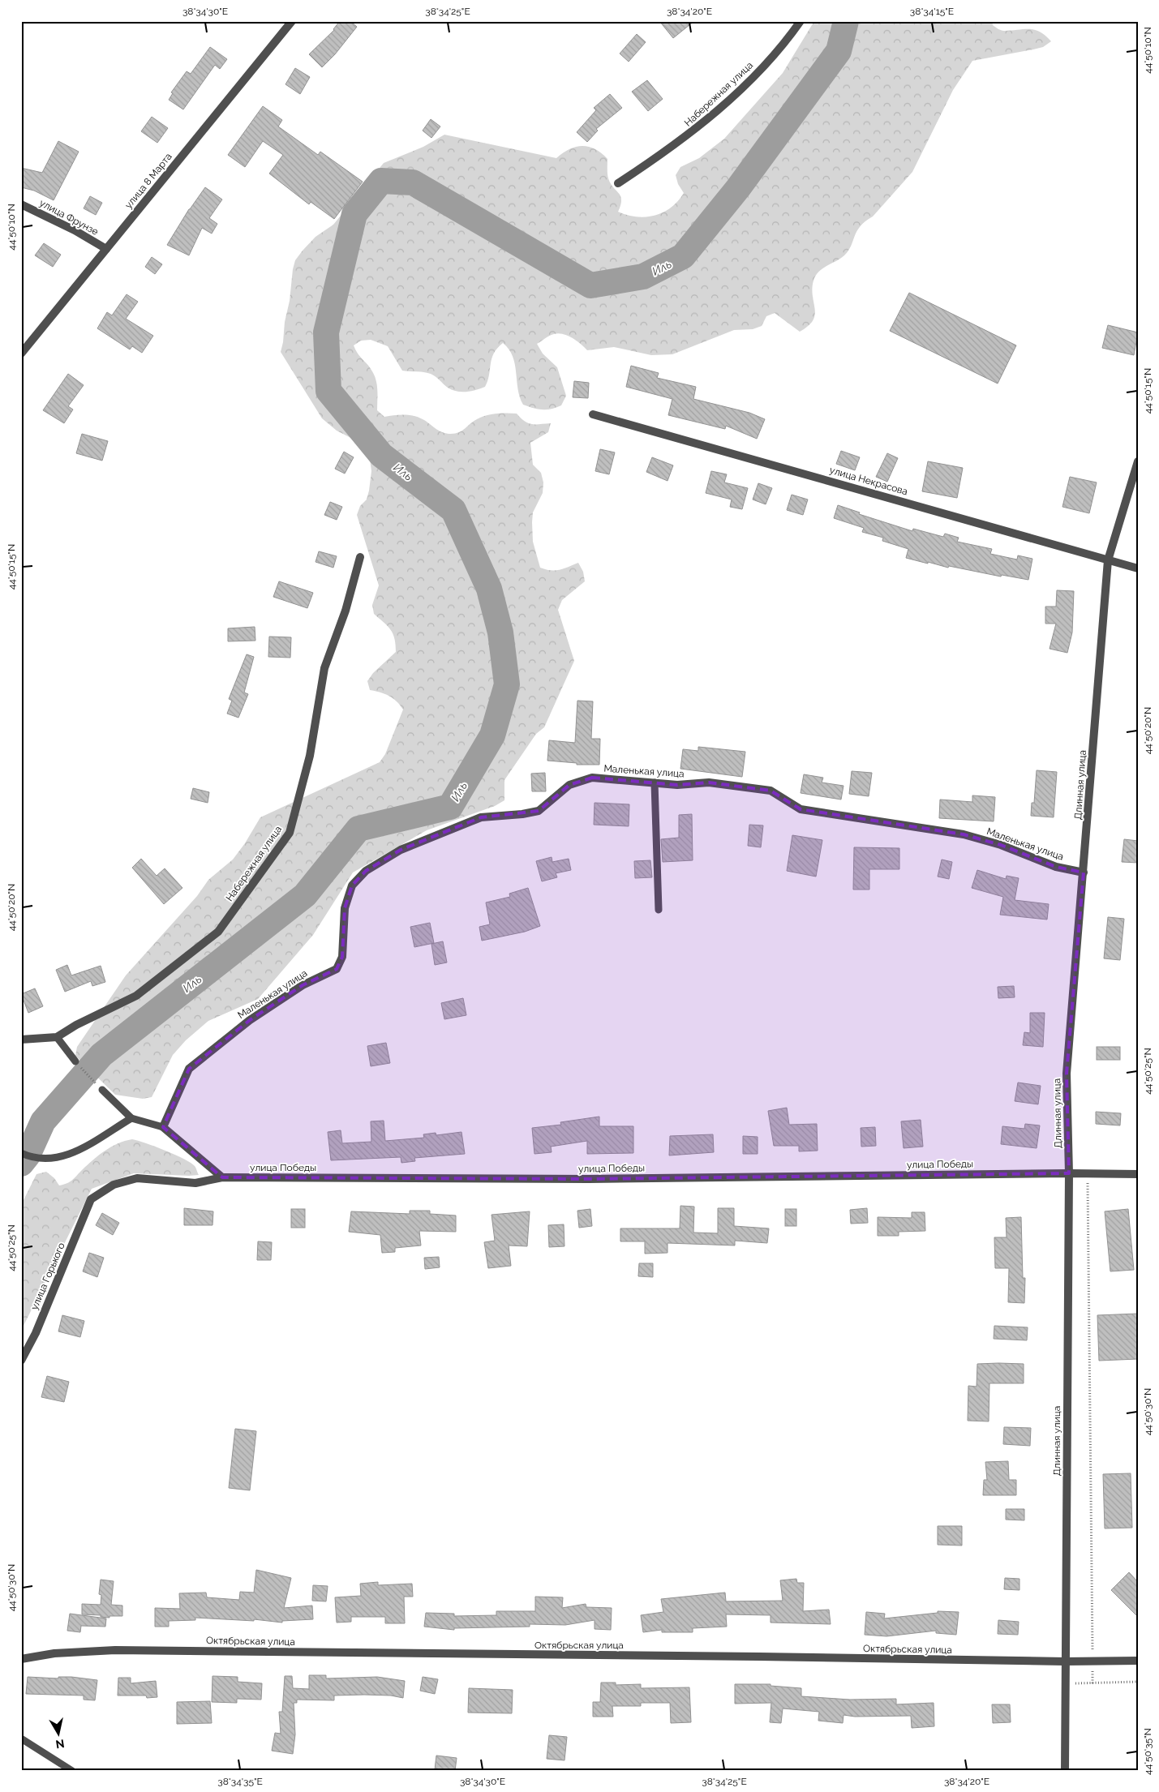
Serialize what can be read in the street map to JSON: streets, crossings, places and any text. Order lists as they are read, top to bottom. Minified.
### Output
{"streets":{"street":["Набережная улица","улица 8 Марта","улица Фрунзе","улица Некрасова","Маленькая улица","Длинная улица","улица Победы","улица Горького","Октябрьская улица"]},"crossings":[["улица 8 Марта","улица Фрунзе"],["улица Некрасова","Длинная улица"],["Маленькая улица","Длинная улица"],["Длинная улица","улица Победы"],["Длинная улица","Октябрьская улица"],["улица Победы","улица Горького"]],"water":["Иль"],"north":"bottom","coordinates":["38°34'30\"E","38°34'25\"E","38°34'20\"E","38°34'15\"E","44°50'10\"N","44°50'15\"N","44°50'20\"N","44°50'25\"N","44°50'30\"N","44°50'35\"N","38°34'35\"E"]}
